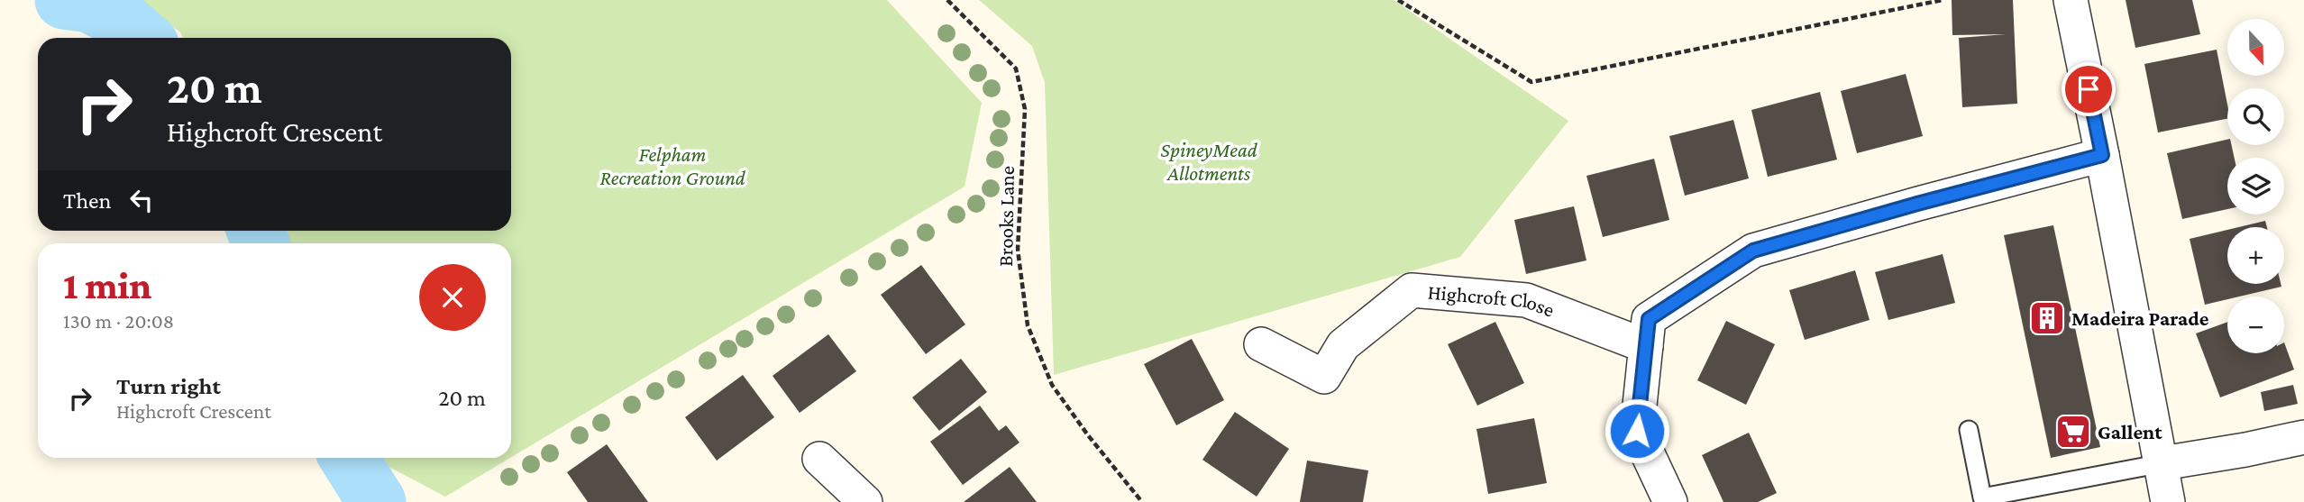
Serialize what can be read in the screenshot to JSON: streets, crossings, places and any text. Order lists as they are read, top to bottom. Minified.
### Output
{"streets":{"street":["Highcroft Close"],"path":["Brooks Lane"]},"parks":["SpineyMead Allotments","Felpham Recreation Ground"],"places":{"building":["Madeira Parade"],"supermarket":["Gallent"]},"north":"bottom","page":{"map_buttons":["+","−"],"turn":["20 m","Highcroft Crescent"],"then":"Then","heading":["1 min","130 m · 20:08"],"list":[{"name":"Turn right","note":"Highcroft Crescent","value":"20 m"}]}}
